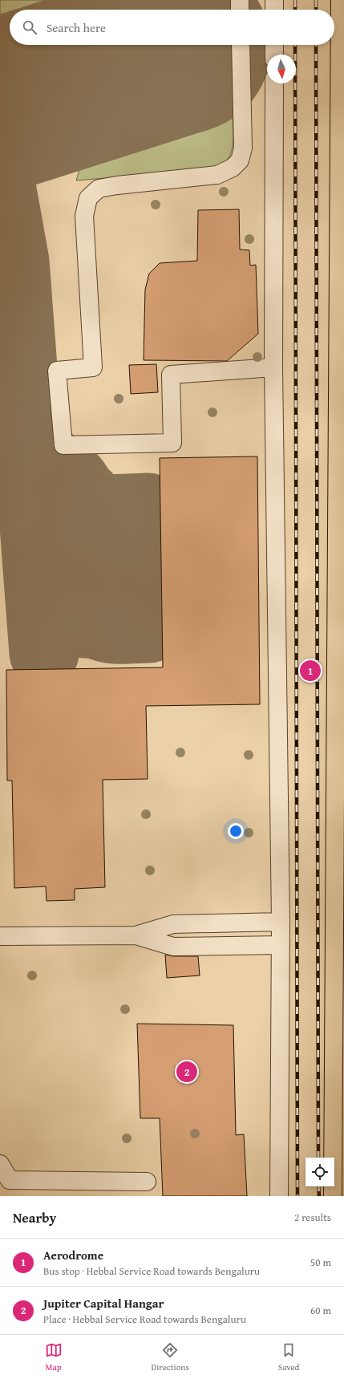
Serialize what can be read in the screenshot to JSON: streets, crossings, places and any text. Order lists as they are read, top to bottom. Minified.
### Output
{"north":"bottom","page":{"search":"Search here","pins":["1","2"],"heading":["Nearby","2 results"],"list":[{"mark":"1","name":"Aerodrome","note":"Bus stop · Hebbal Service Road towards Bengaluru","value":"50 m"},{"mark":"2","name":"Jupiter Capital Hangar","note":"Place · Hebbal Service Road towards Bengaluru","value":"60 m"}],"nav":["Map","Directions","Saved"]}}
